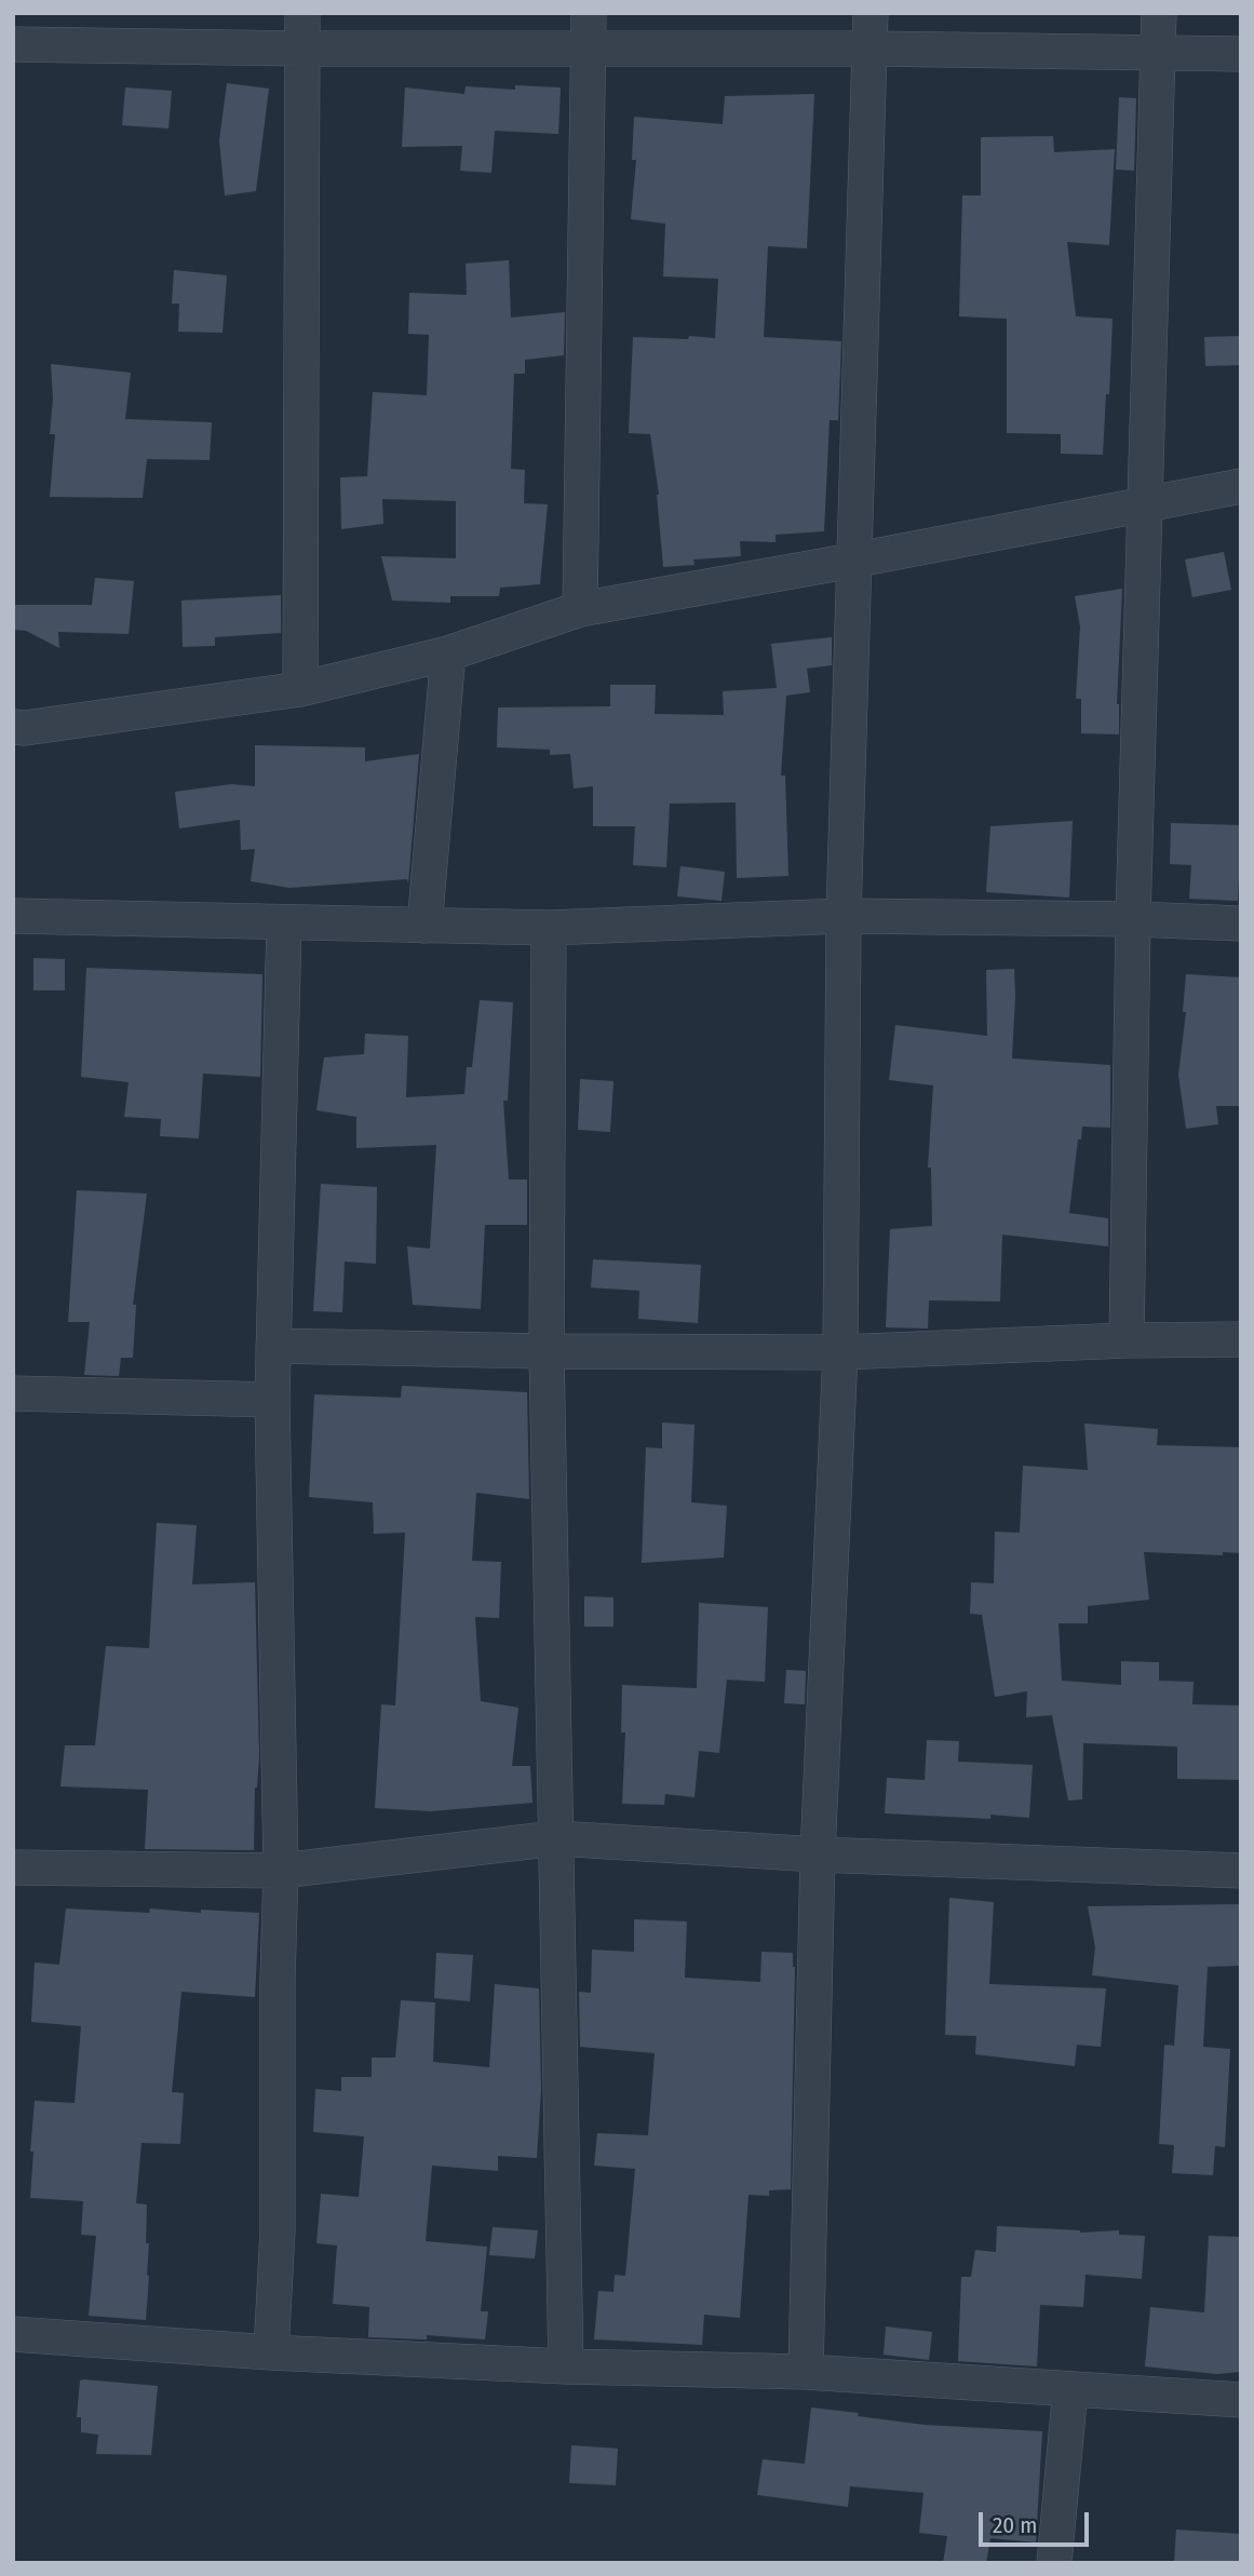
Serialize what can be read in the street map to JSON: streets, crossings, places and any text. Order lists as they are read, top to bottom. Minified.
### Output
{"scale_bar":"20 m"}
